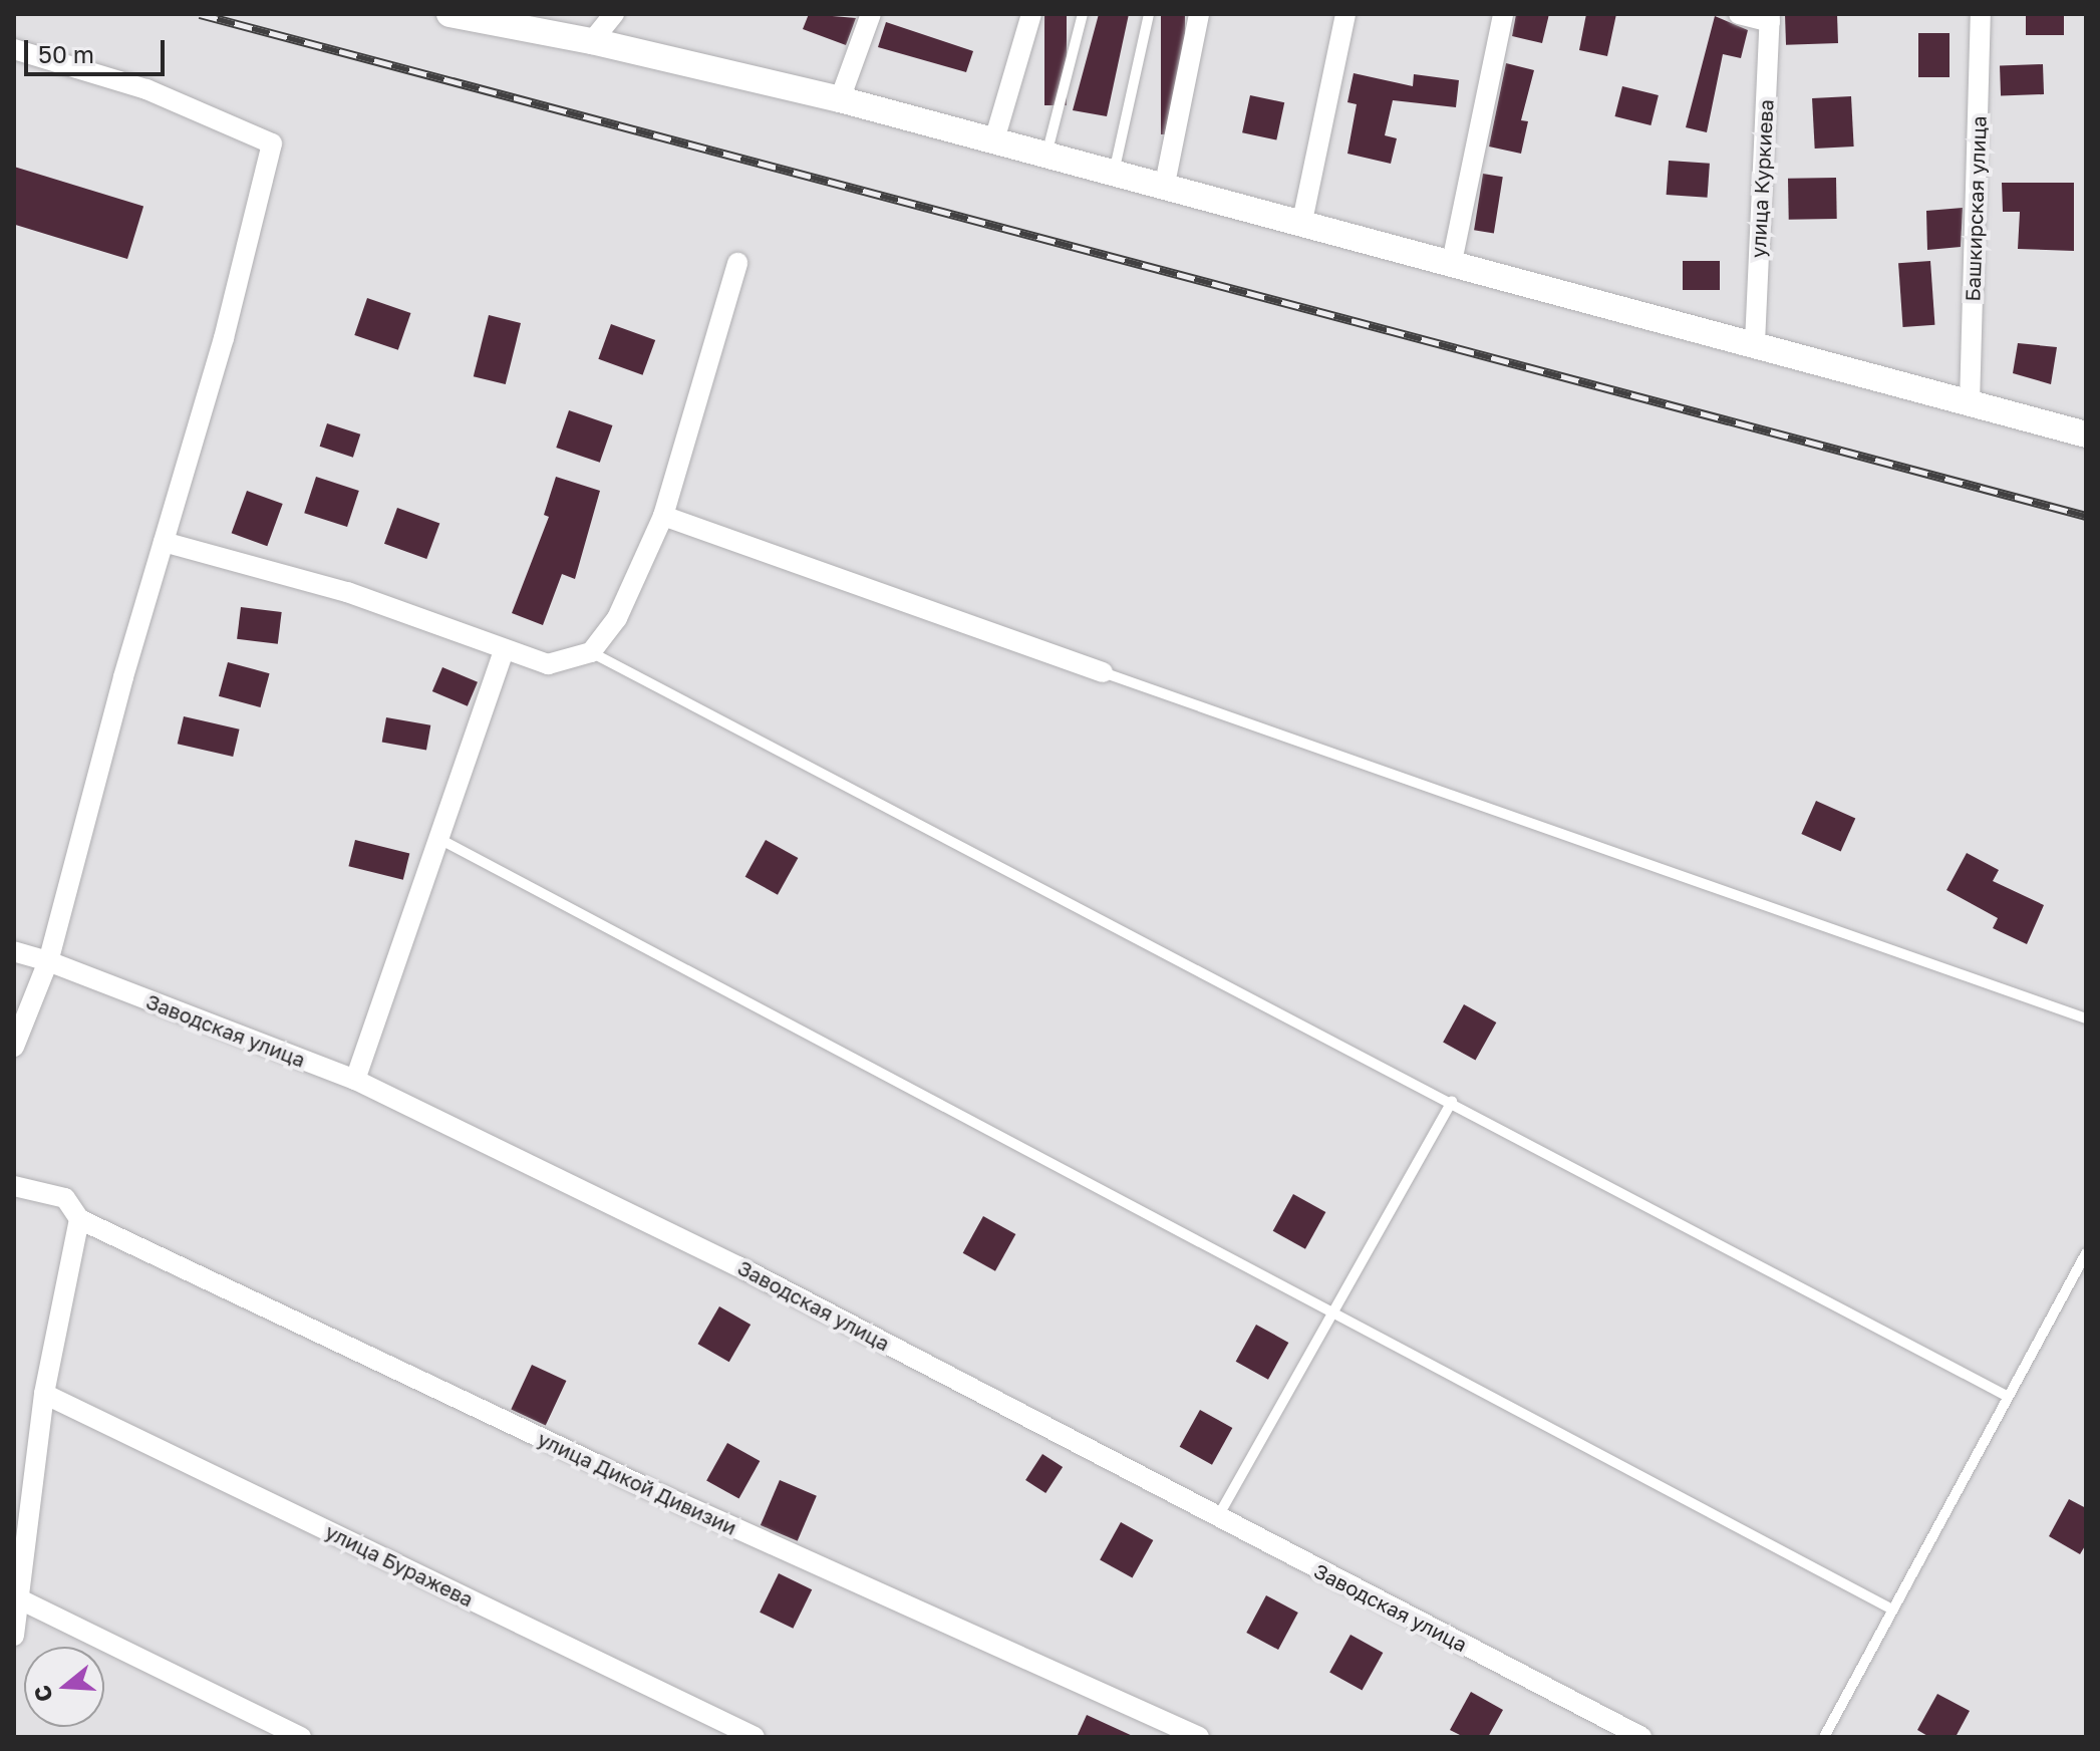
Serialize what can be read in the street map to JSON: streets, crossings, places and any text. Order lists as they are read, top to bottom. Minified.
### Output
{"streets":{"street":["улица Куркиева","Башкирская улица","Заводская улица","улица Дикой Дивизии","улица Буражева"]},"scale_bar":"50 m","north":"left"}
